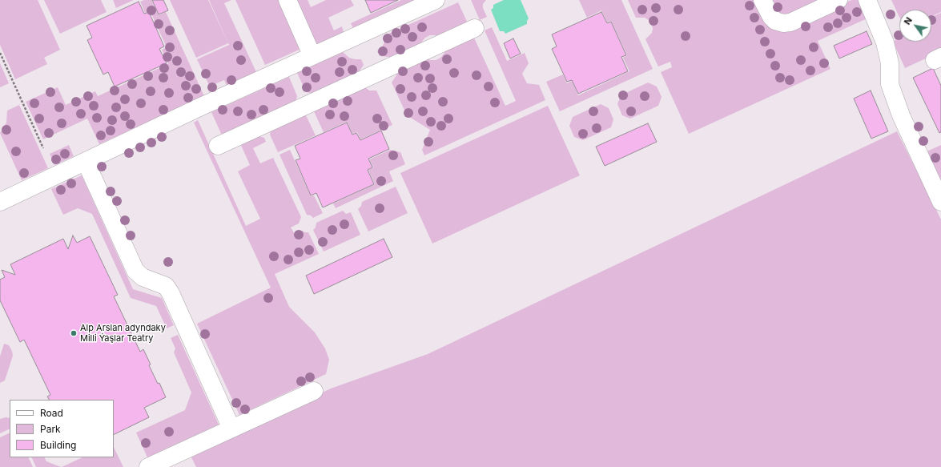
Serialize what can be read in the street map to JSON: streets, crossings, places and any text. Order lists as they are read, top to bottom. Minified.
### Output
{"places":["Alp Arslan adyndaky Milli Ýaşlar Teatry"],"legend":["Road","Park","Building"],"north":"top left"}
